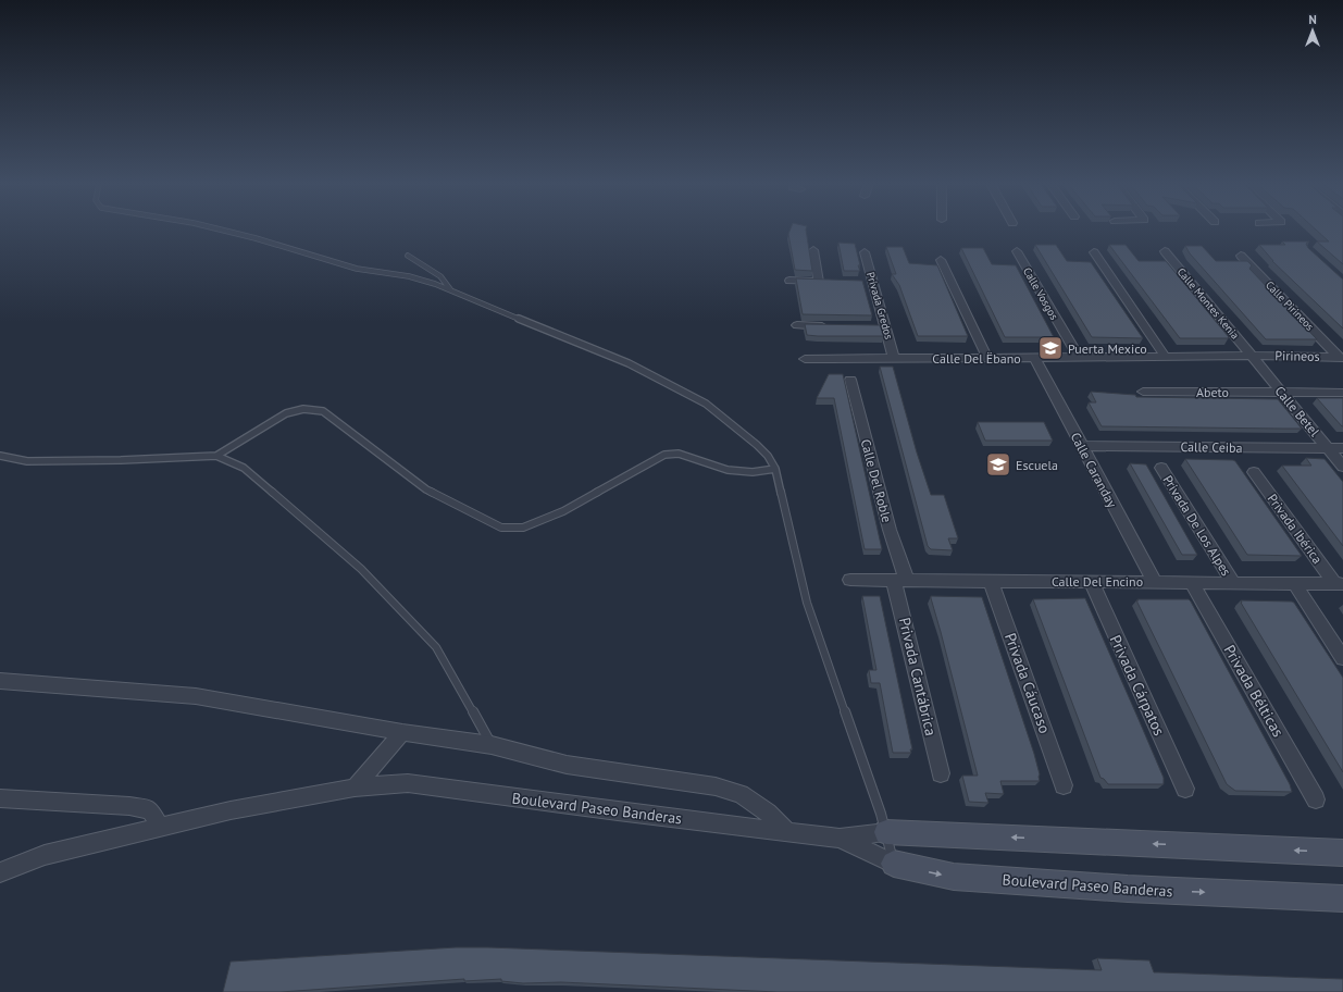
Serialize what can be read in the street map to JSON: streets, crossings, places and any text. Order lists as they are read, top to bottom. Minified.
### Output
{"streets":{"main road":["Boulevard Paseo Banderas"],"street":["Calle Vosgos","Calle Montes Kenia","Privada Gredos","Calle Pirineos","Pirineos","Calle Del Ëbano","Abeto","Calle Betel","Calle Ceiba","Calle Caranday","Calle Del Roble","Privada De Los Alpes","Privada Ibérica","Calle Del Encino","Privada Cantábrica","Privada Cáucaso","Privada Cárpatos","Privada Bélticas"]},"crossings":[["Calle Vosgos","Calle Del Ëbano"],["Calle Montes Kenia","Pirineos"],["Calle Montes Kenia","Calle Del Ëbano"],["Calle Montes Kenia","Calle Betel"],["Privada Gredos","Calle Del Ëbano"],["Calle Pirineos","Pirineos"],["Pirineos","Calle Del Ëbano"],["Pirineos","Calle Betel"],["Calle Del Ëbano","Calle Betel"],["Calle Del Ëbano","Calle Caranday"],["Abeto","Calle Betel"],["Calle Betel","Calle Ceiba"],["Calle Ceiba","Calle Caranday"],["Calle Caranday","Calle Del Encino"],["Calle Del Roble","Calle Del Encino"],["Calle Del Roble","Privada Cantábrica"],["Privada De Los Alpes","Calle Del Encino"],["Privada Ibérica","Calle Del Encino"],["Calle Del Encino","Privada Cantábrica"],["Calle Del Encino","Privada Cáucaso"],["Calle Del Encino","Privada Cárpatos"],["Calle Del Encino","Privada Bélticas"]],"places":{"school or university":["Puerta Mexico","Escuela"]},"north":"top"}
